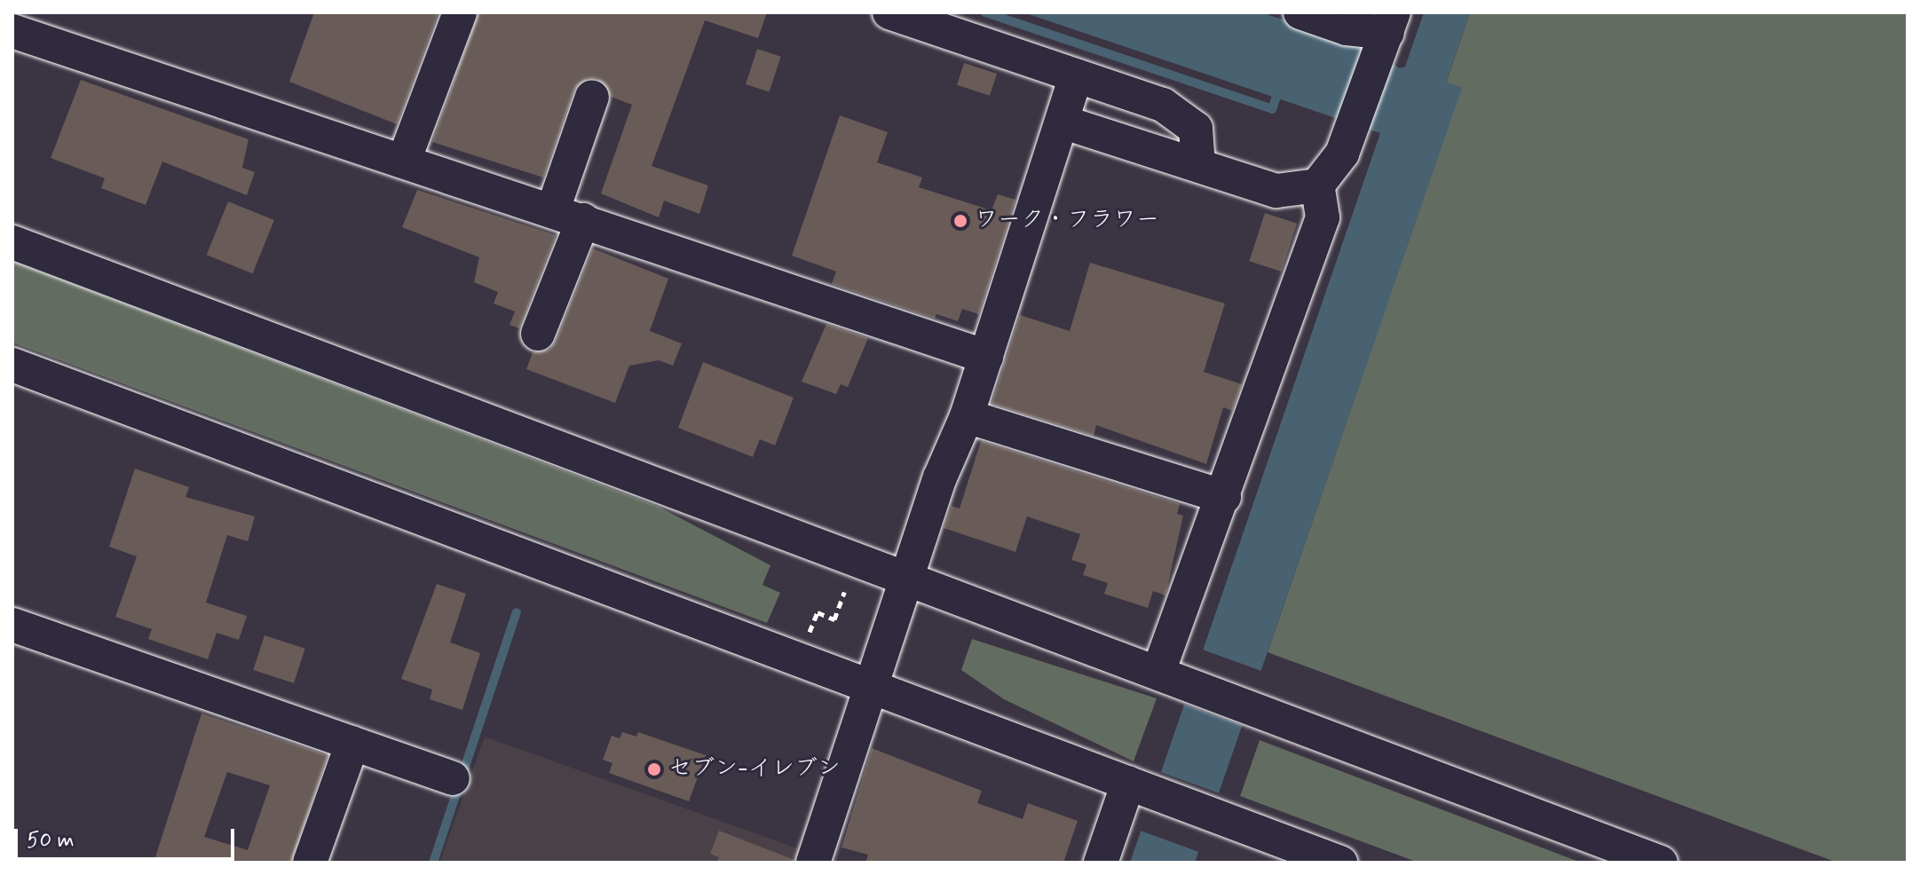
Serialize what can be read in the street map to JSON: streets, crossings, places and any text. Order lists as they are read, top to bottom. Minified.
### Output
{"places":["ワーク・フラワー","セブン-イレブン"],"scale_bar":"50 m"}
